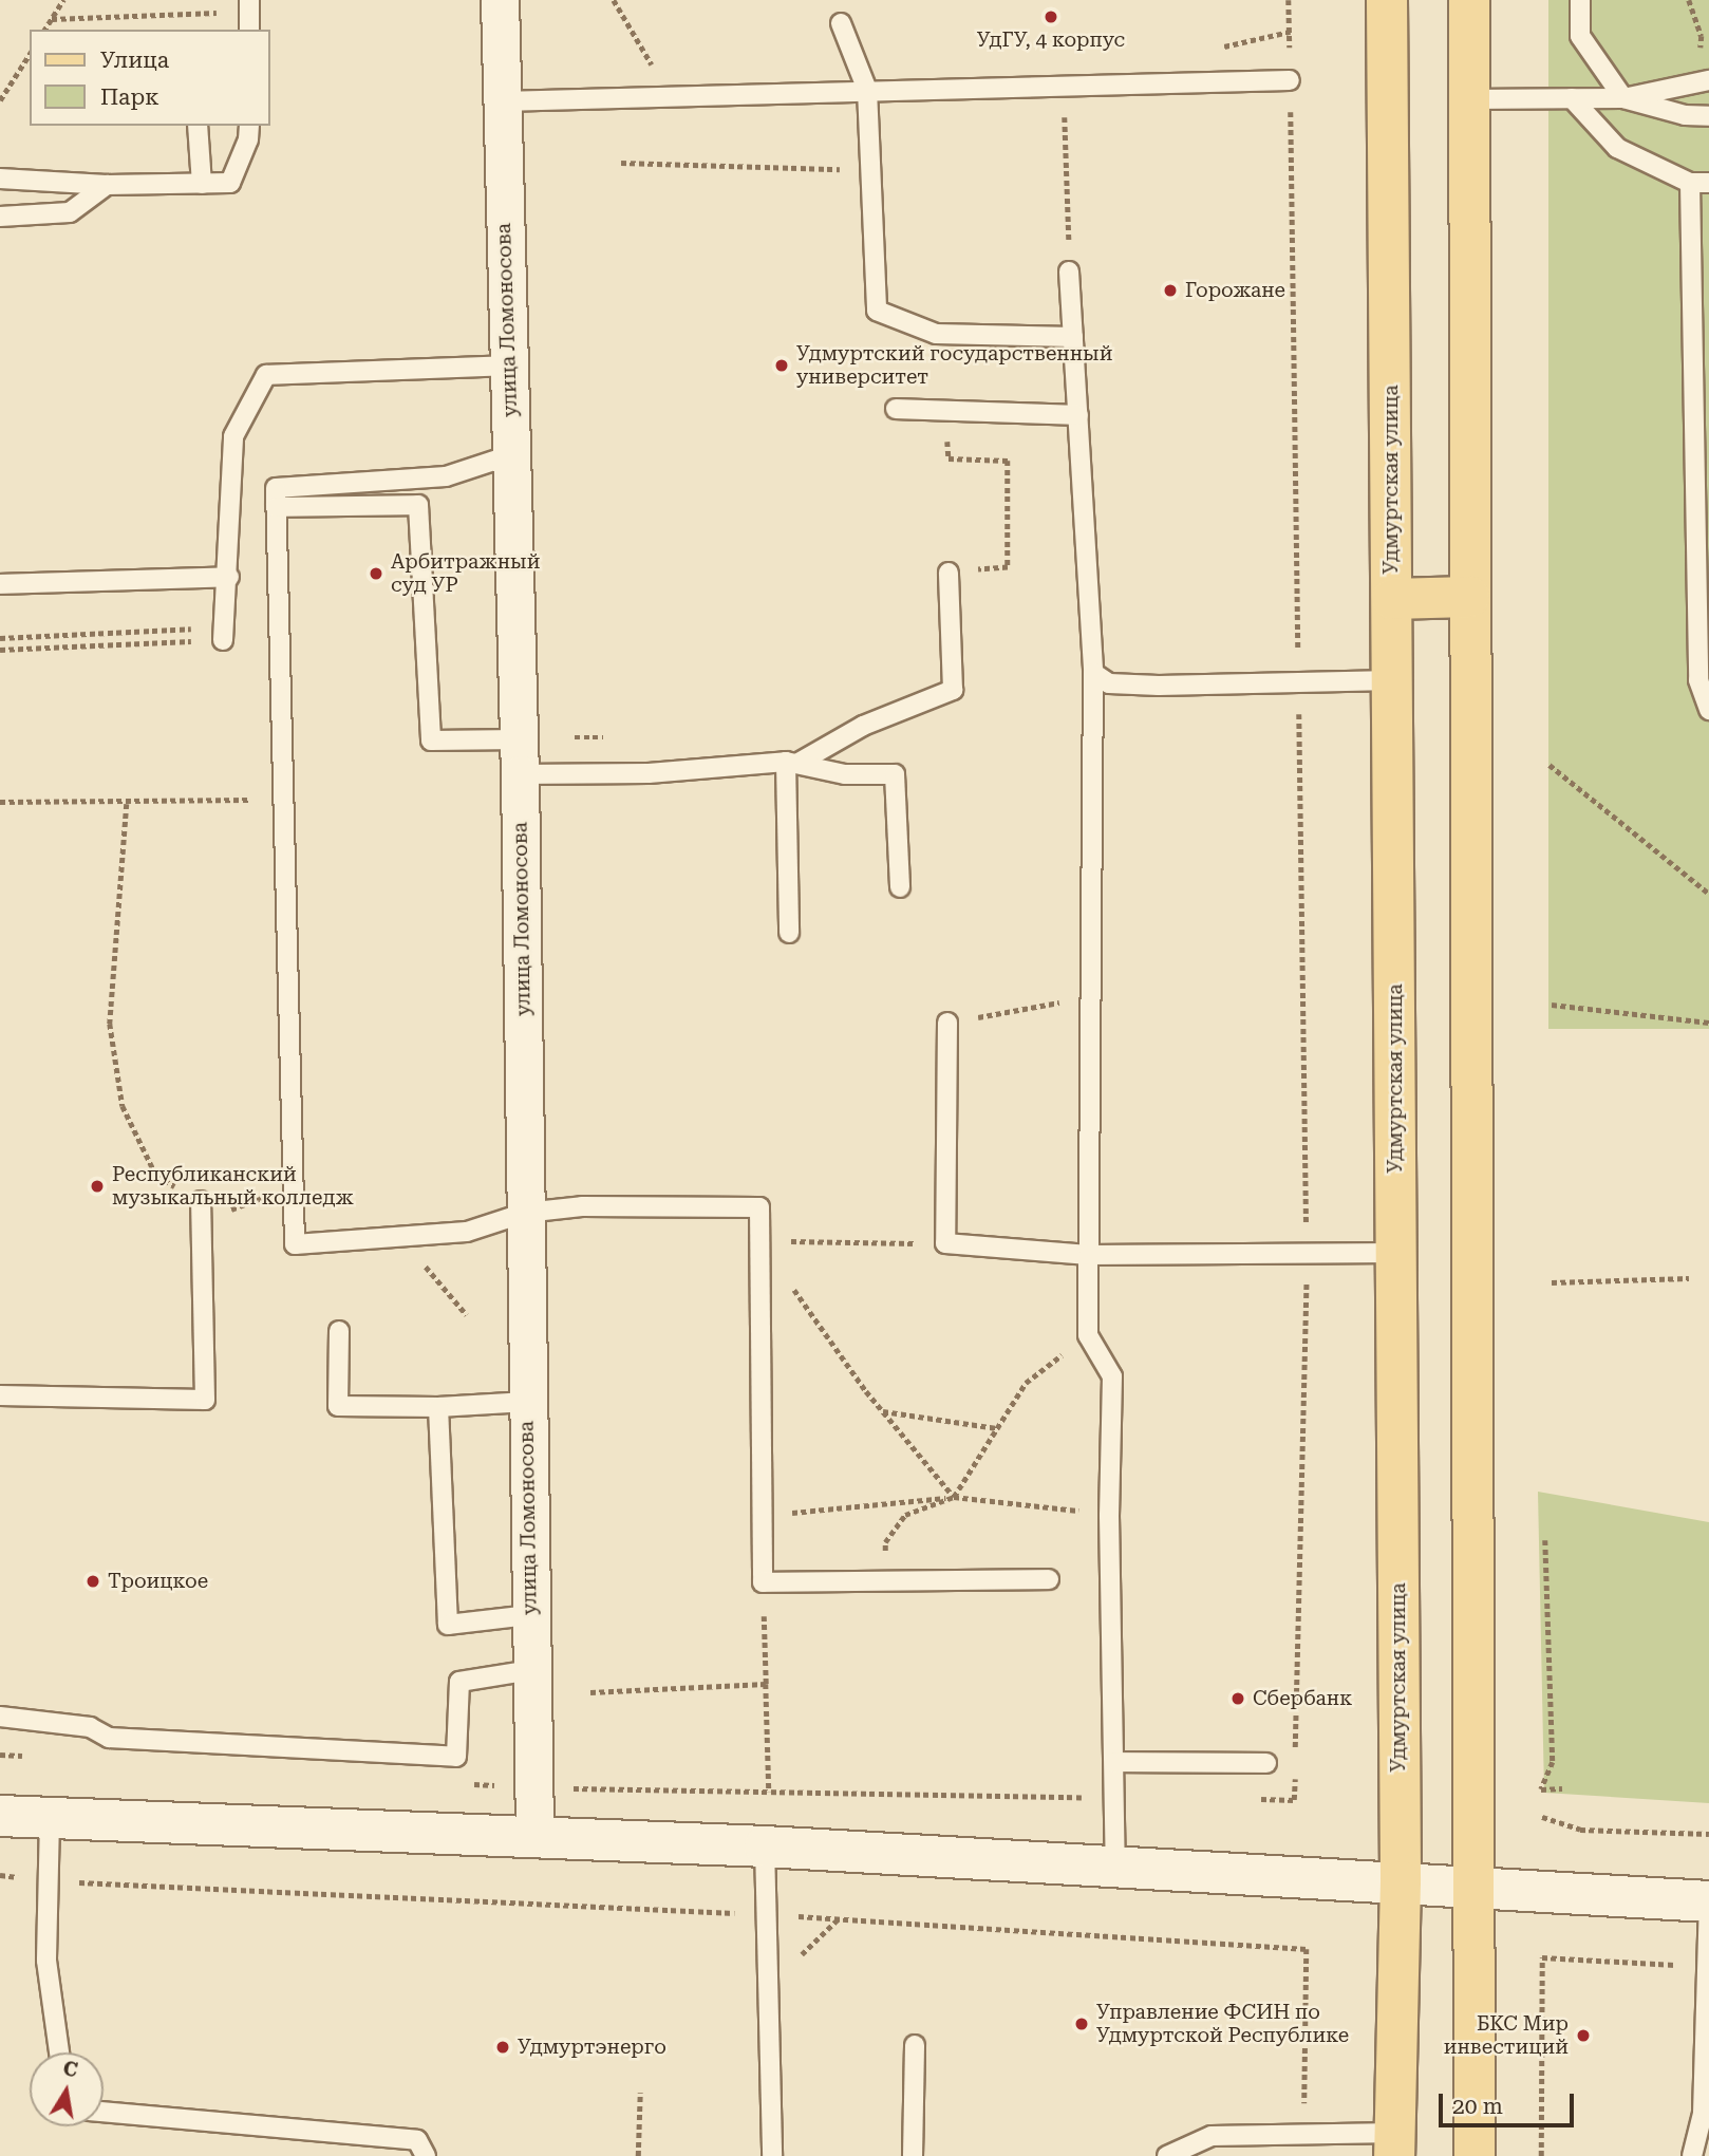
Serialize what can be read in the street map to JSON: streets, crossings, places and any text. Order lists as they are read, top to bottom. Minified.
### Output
{"streets":{"main road":["Удмуртская улица"],"street":["улица Ломоносова"]},"places":["УдГУ, 4 корпус","Горожане","Удмуртский государственный университет","Арбитражный суд УР","Республиканский музыкальный колледж","Троицкое","Сбербанк","Управление ФСИН по Удмуртской Республике","БКС Мир инвестиций","Удмуртэнерго"],"legend":["Улица","Парк"],"scale_bar":"20 m","north":"top"}
